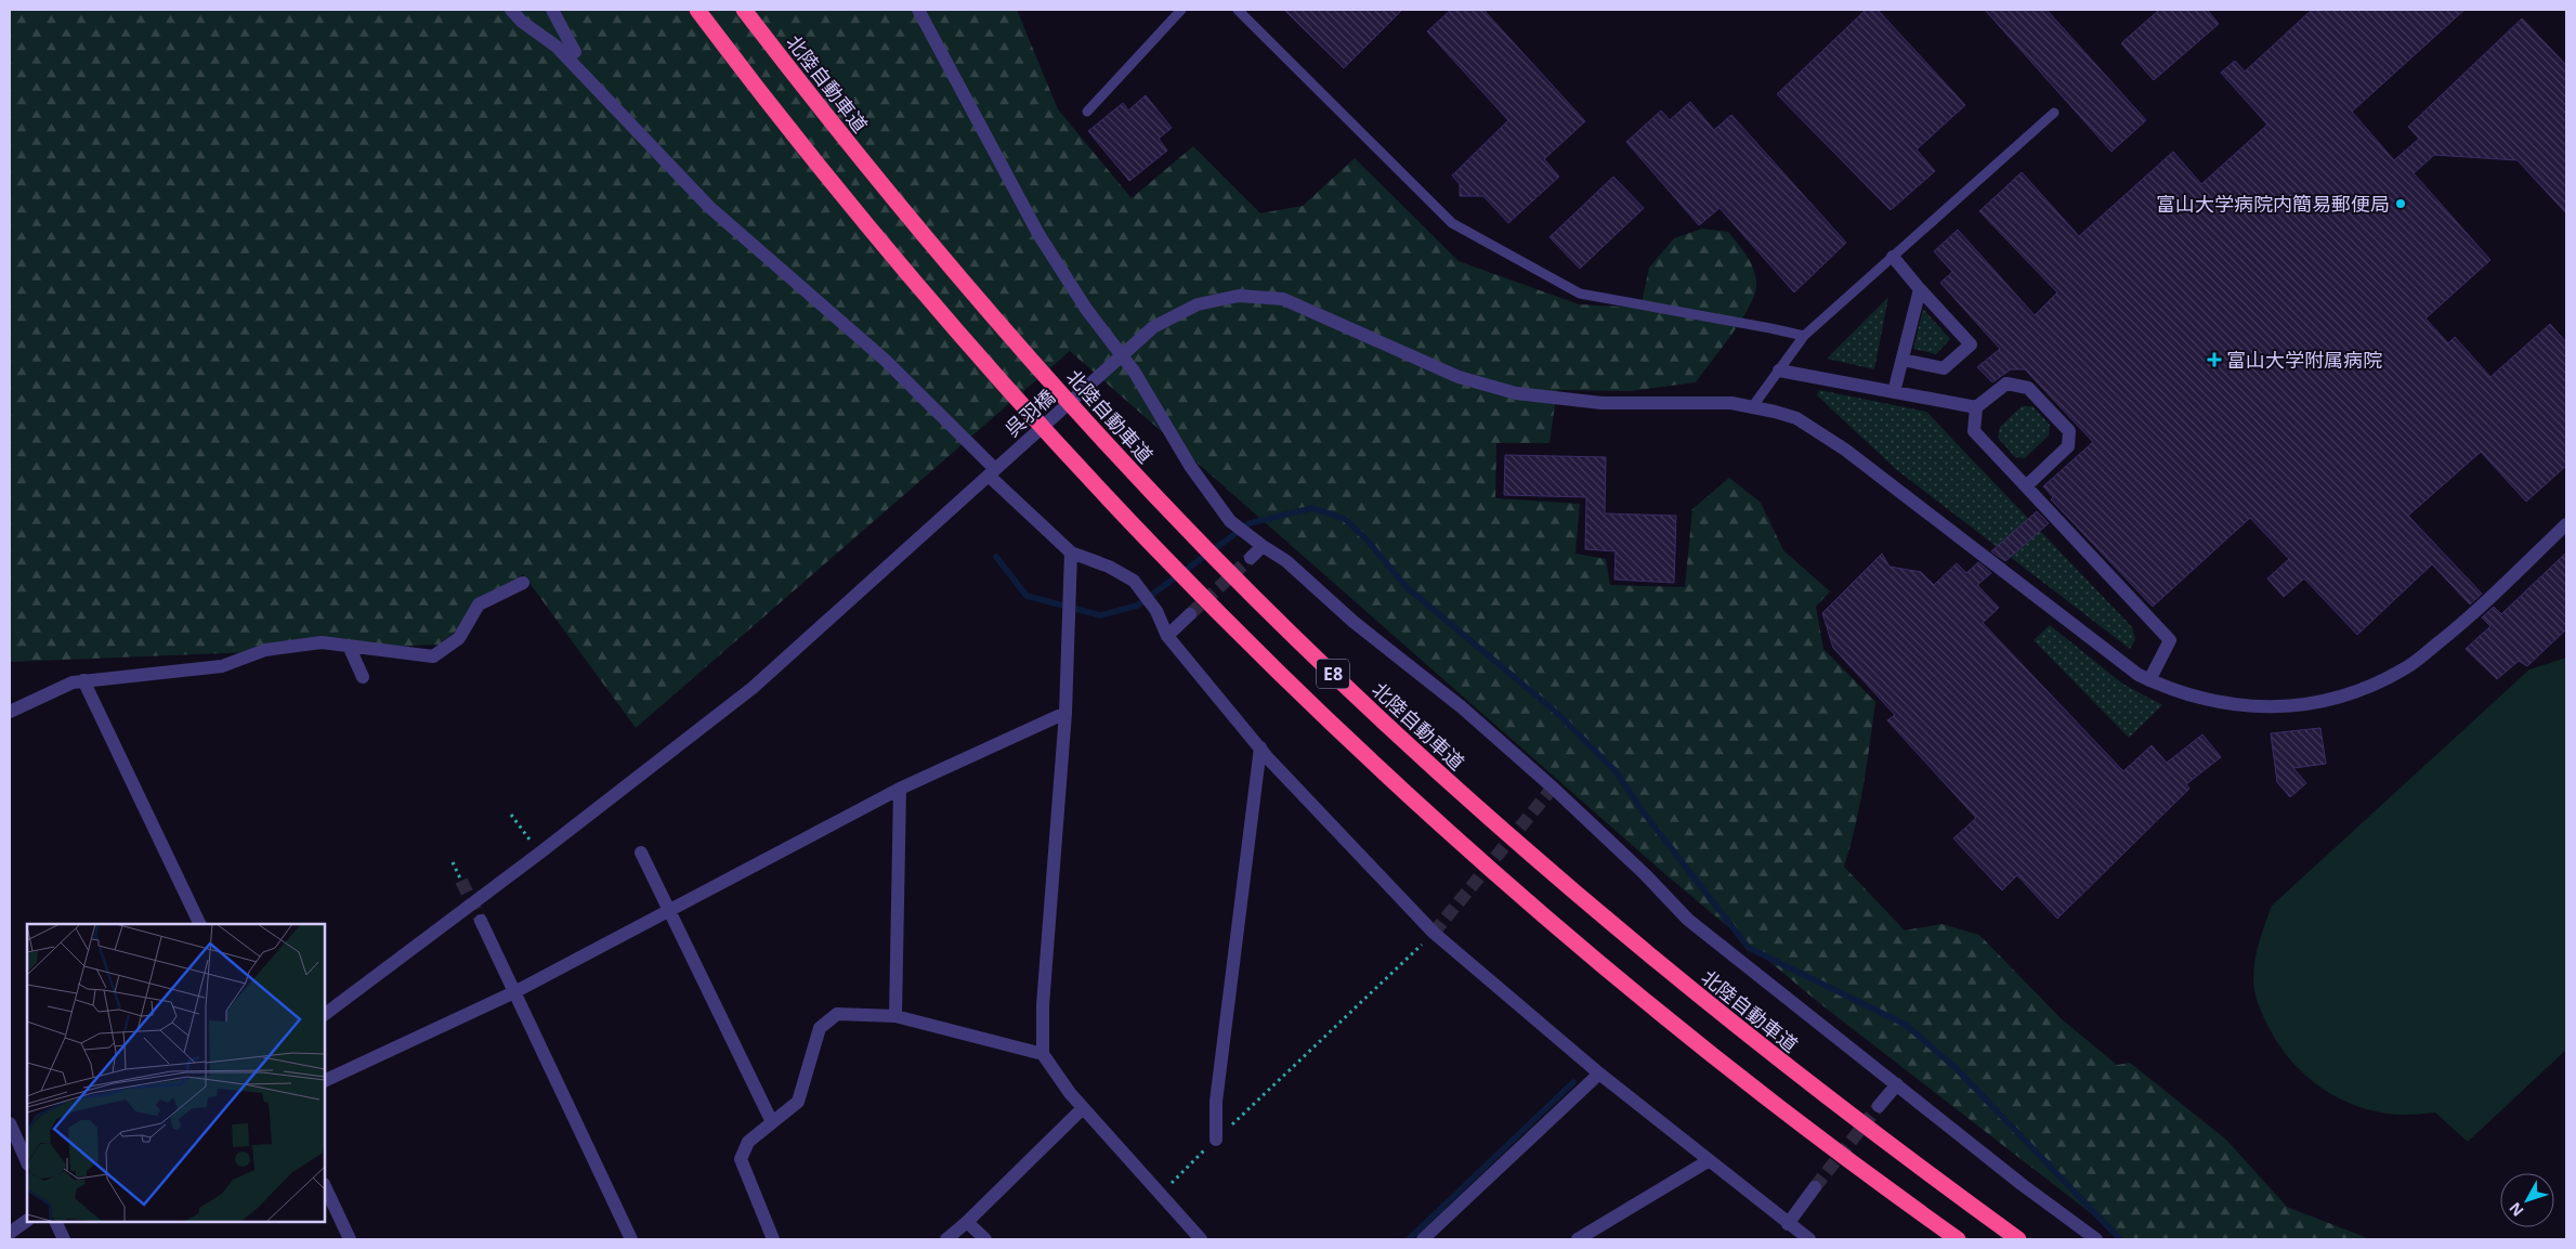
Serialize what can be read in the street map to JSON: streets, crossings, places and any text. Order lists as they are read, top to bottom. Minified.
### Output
{"streets":{"highway":["北陸自動車道","E8"],"street":["呉羽橋"]},"places":{"other":["富山大学病院内簡易郵便局"],"health":["富山大学附属病院"]},"north":"bottom left"}
